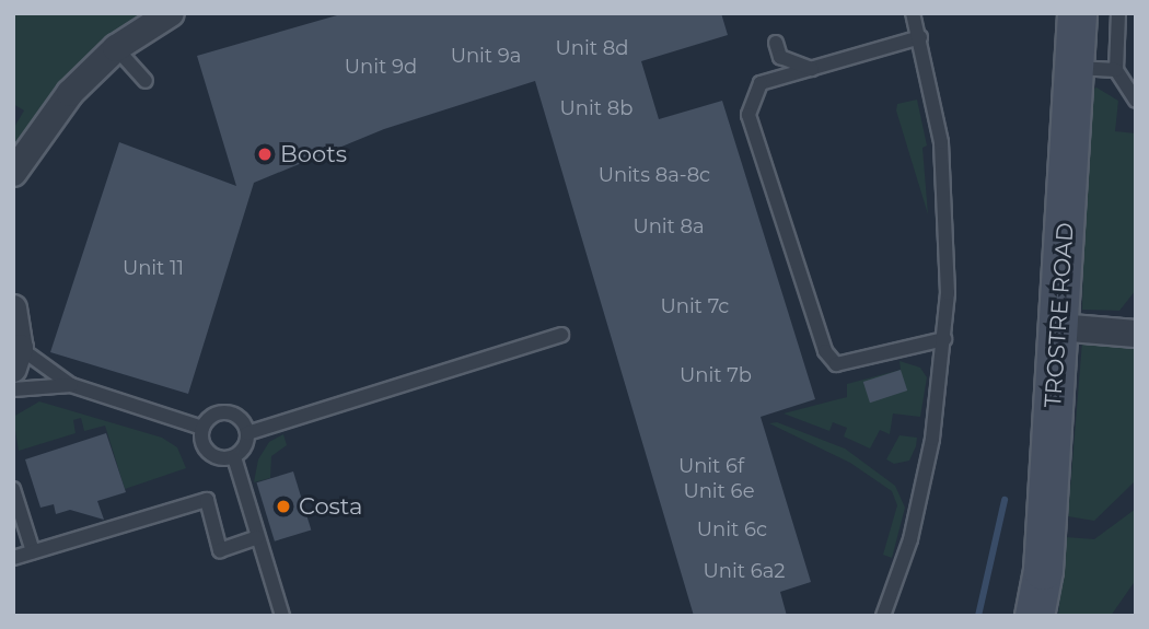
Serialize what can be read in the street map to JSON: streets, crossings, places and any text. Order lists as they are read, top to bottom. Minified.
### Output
{"streets":{"main road":["TROSTRE ROAD"]},"places":["Boots","Costa"],"house_numbers":["Unit 8d","Unit 9a","Unit 9d","Unit 8b","Units 8a-8c","Unit 8a","Unit 11","Unit 7c","Unit 7b","Unit 6f","Unit 6e","Unit 6c","Unit 6a2"]}
